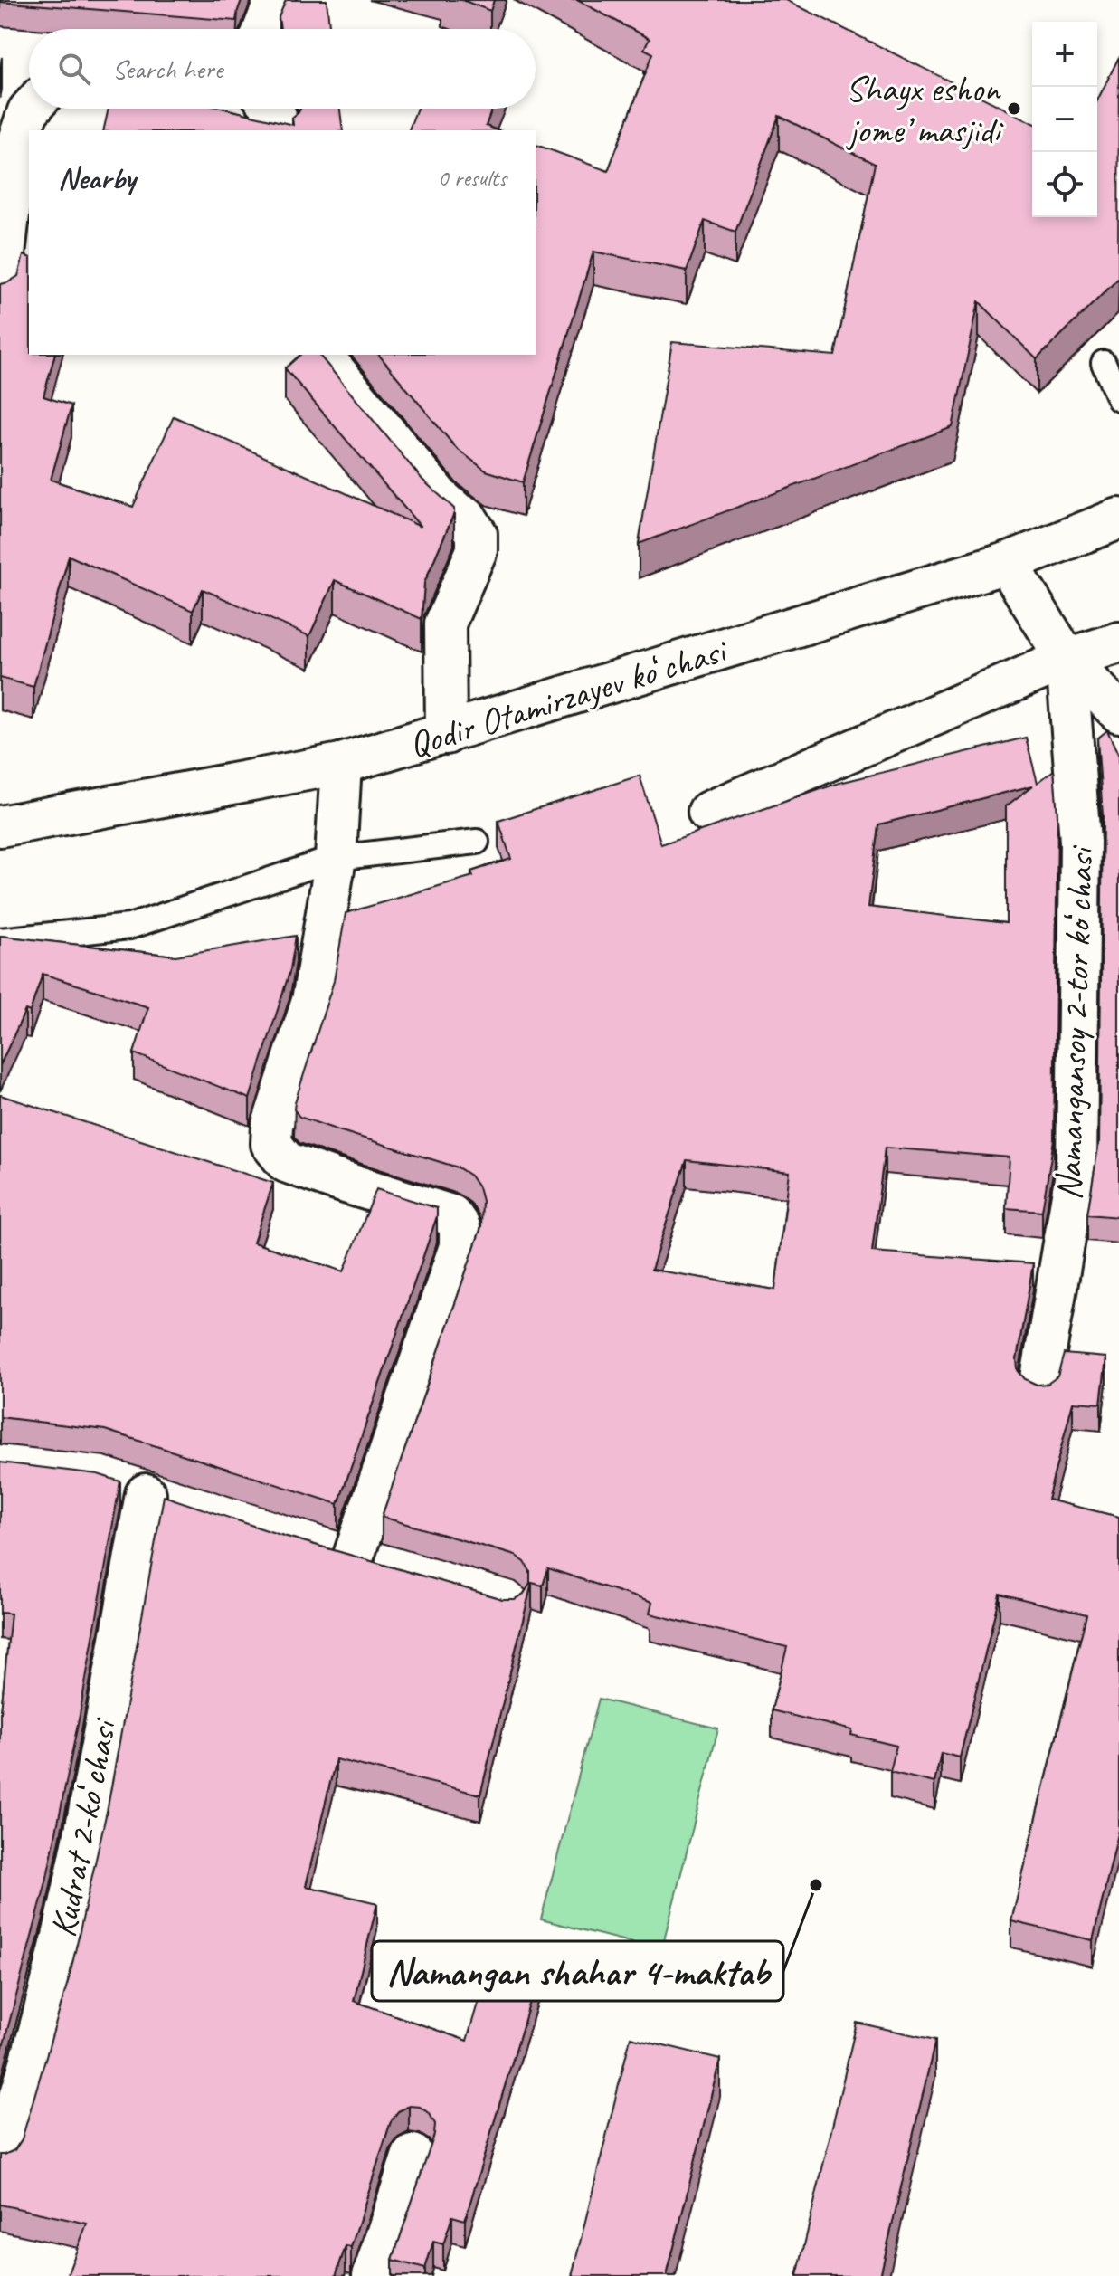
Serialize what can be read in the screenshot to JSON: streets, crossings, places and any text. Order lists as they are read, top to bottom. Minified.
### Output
{"streets":{"street":["Qodir Otamirzayev koʻchasi","Namangansoy 2-tor koʻchasi","Kudrat 2-koʻchasi"]},"crossings":[["Qodir Otamirzayev koʻchasi","Namangansoy 2-tor koʻchasi"]],"places":["Shayx eshon jome’ masjidi","Namangan shahar 4-maktab"],"page":{"map_buttons":["+","−"],"search":"Search here","heading":["Nearby","0 results"]}}
